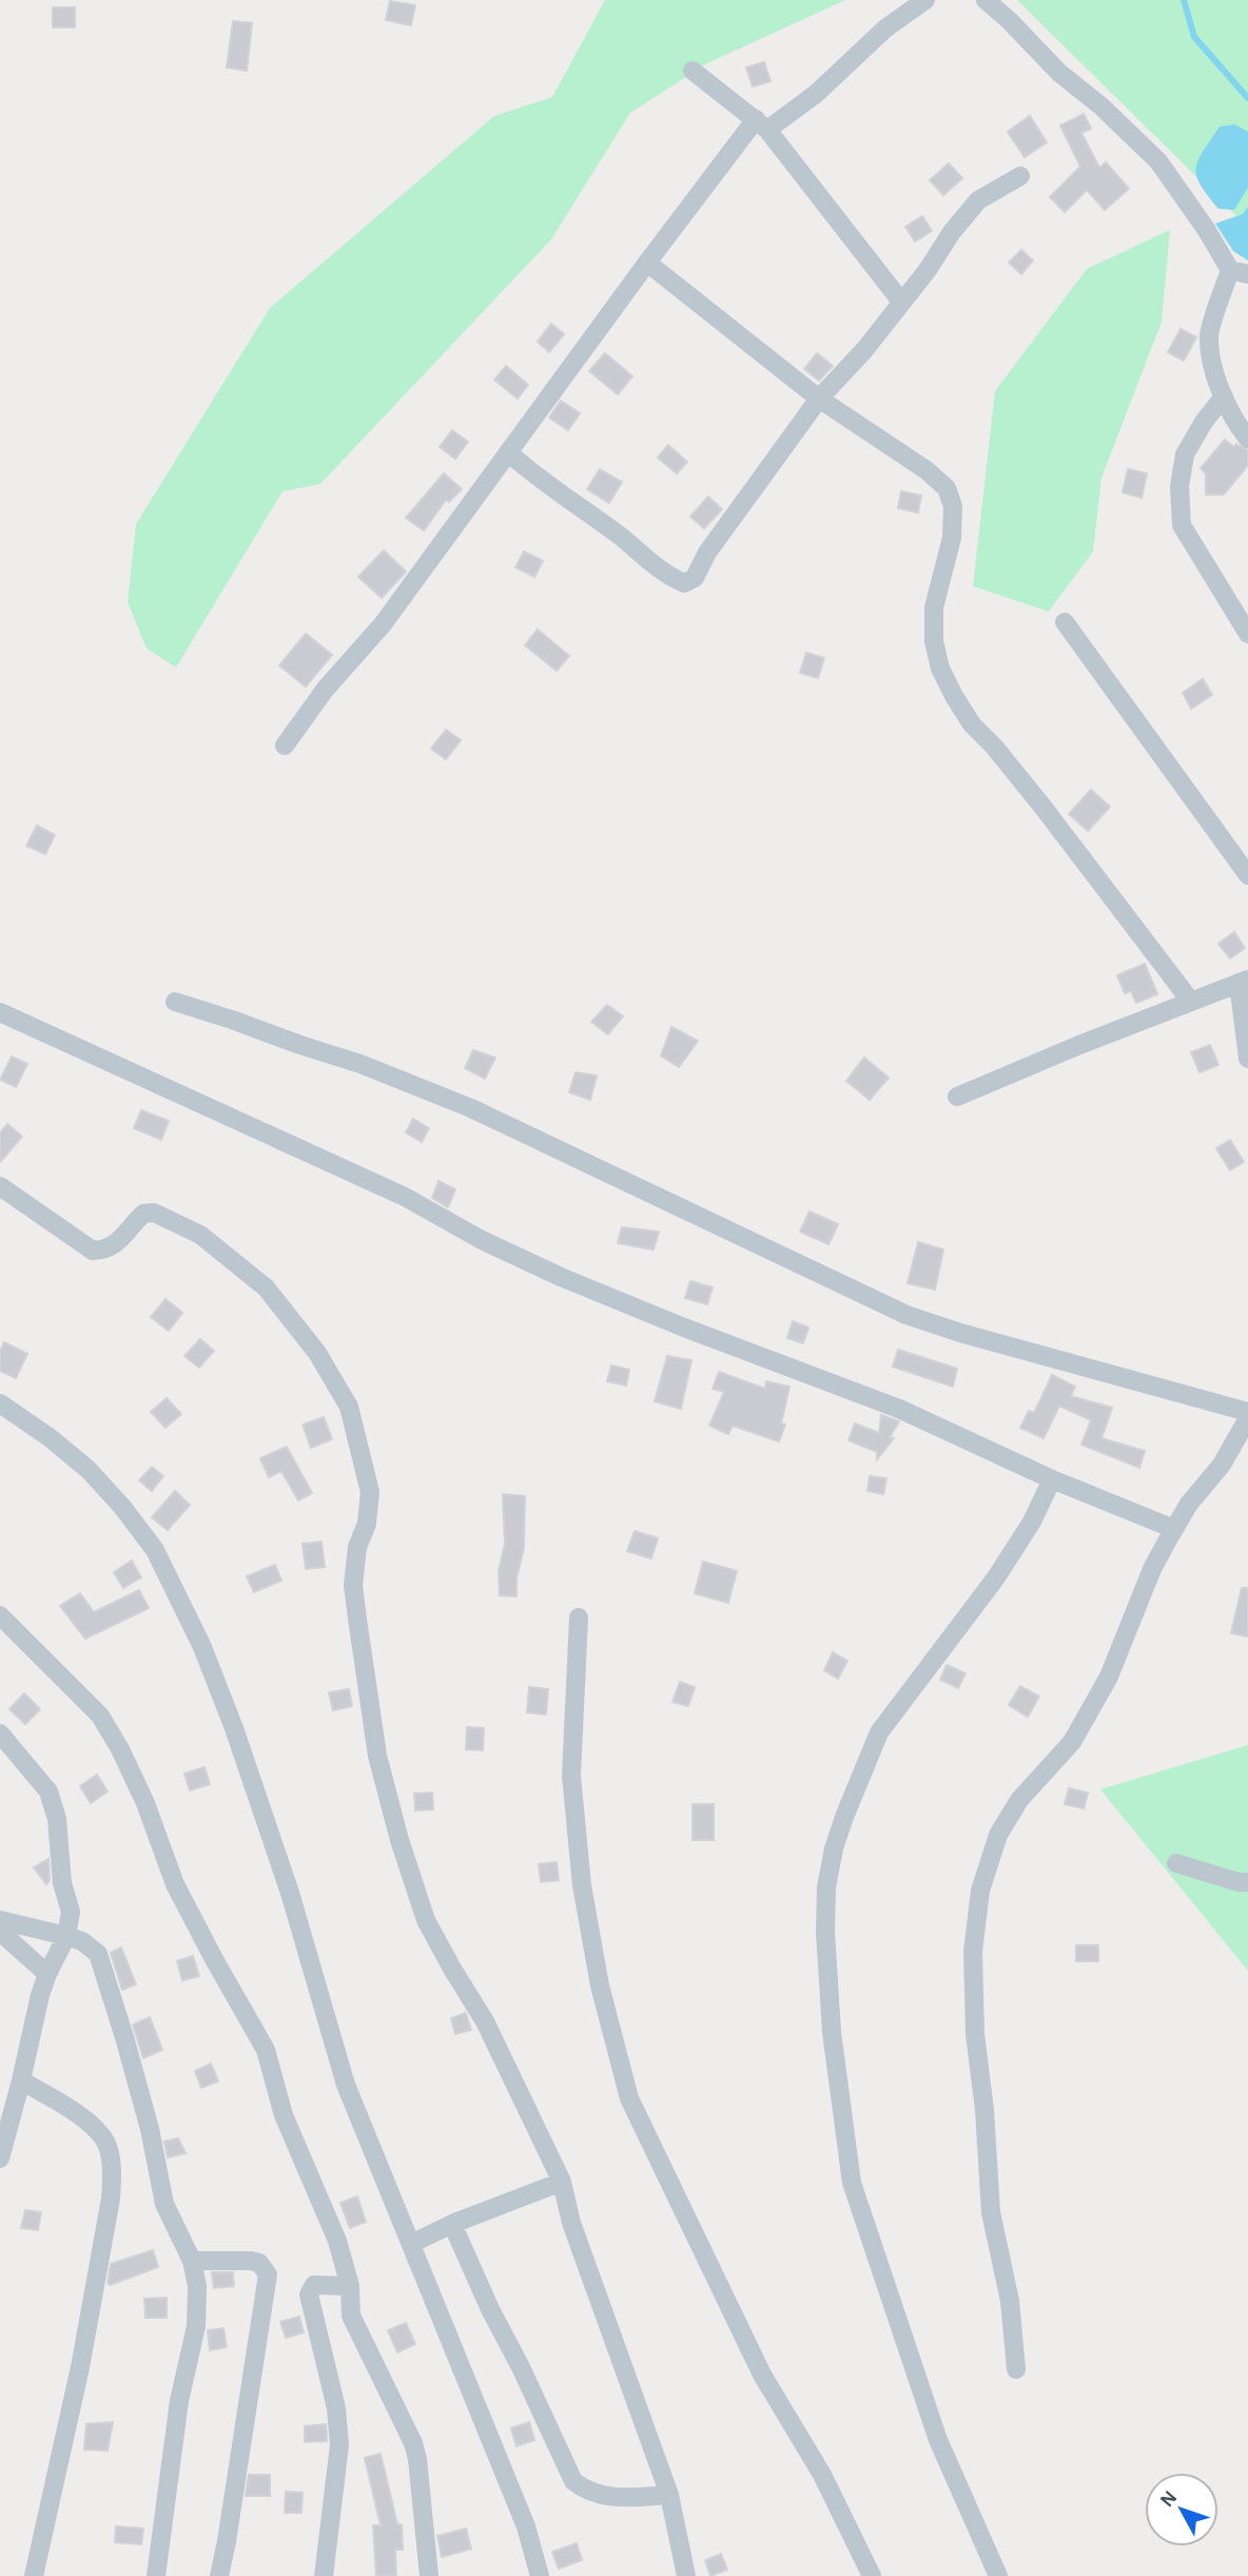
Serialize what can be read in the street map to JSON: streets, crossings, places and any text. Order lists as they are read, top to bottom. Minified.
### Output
{"north":"top left"}
